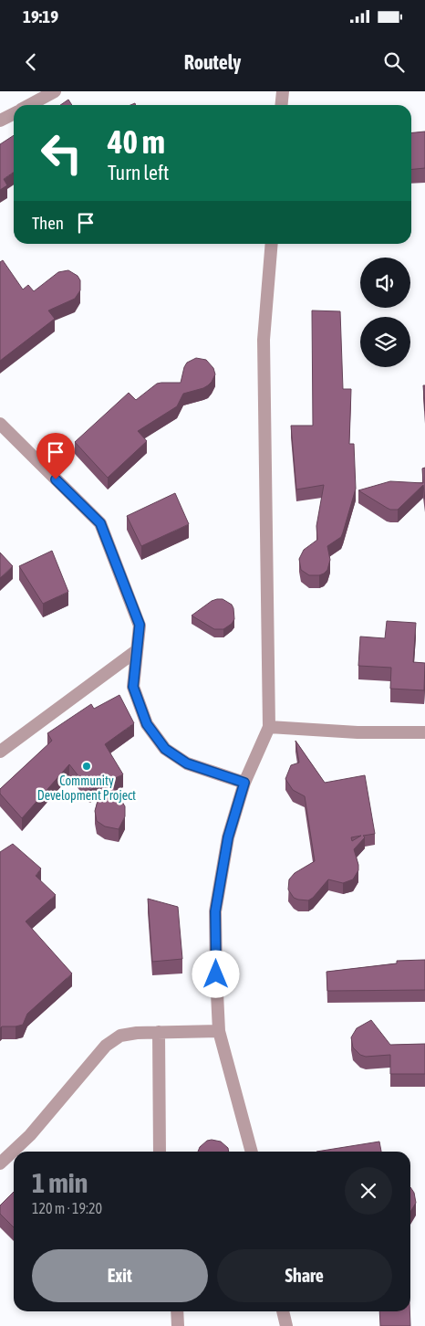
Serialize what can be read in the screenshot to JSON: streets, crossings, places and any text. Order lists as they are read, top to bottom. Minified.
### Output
{"places":["Community Development Project"],"page":{"status":"19:19","header":"Routely","turn":["40 m","Turn left"],"then":"Then","heading":["1 min","120 m · 19:20"],"buttons":["Exit","Share"]}}
